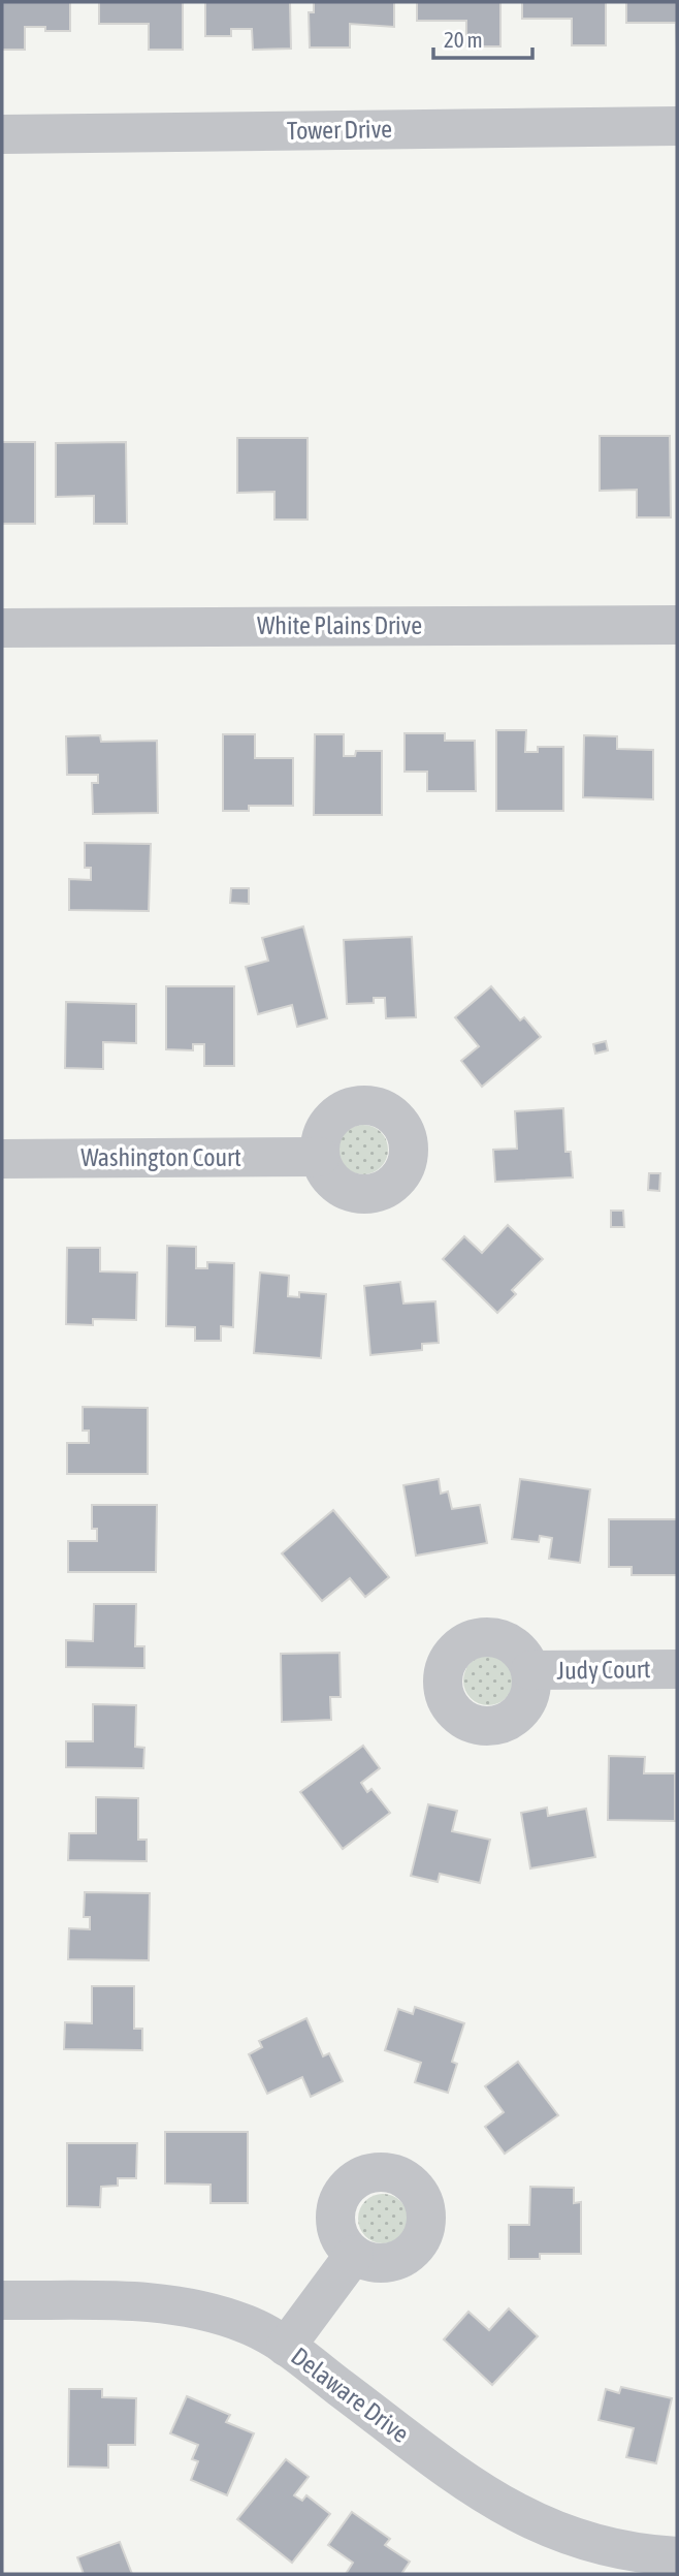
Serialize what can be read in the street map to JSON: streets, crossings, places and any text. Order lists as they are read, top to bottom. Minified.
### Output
{"streets":{"street":["Tower Drive","White Plains Drive","Washington Court","Judy Court","Delaware Drive"]},"scale_bar":"20 m"}
